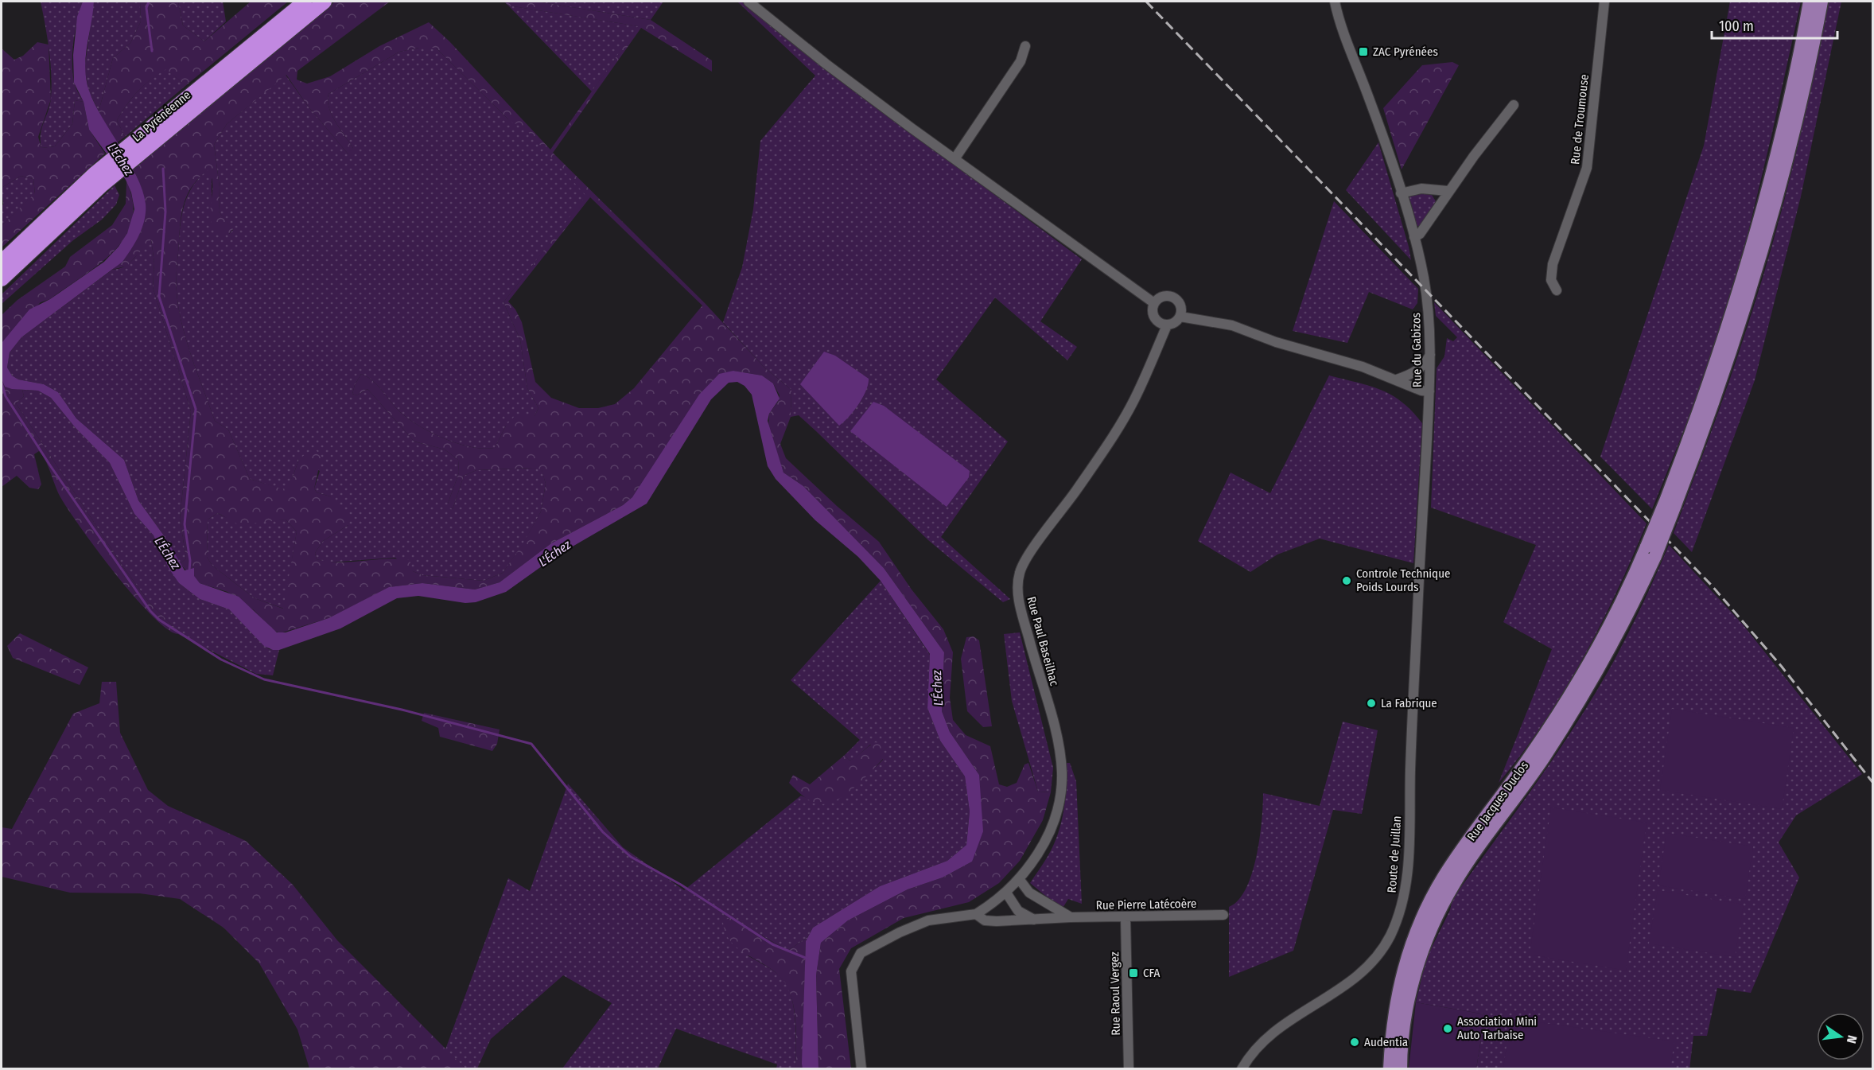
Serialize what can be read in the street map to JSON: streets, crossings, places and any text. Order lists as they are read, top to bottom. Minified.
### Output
{"streets":{"highway":["La Pyrénéenne"],"main road":["Rue Jacques Duclos"],"street":["Rue de Troumouse","Rue du Gabizos","Rue Paul Baseilhac","Route de Juillan","Rue Pierre Latécoère","Rue Raoul Vergez"]},"crossings":[["Rue du Gabizos","Route de Juillan"],["Rue Paul Baseilhac","Rue Pierre Latécoère"],["Rue Pierre Latécoère","Rue Raoul Vergez"]],"water":["L'Échez"],"places":{"transit":["ZAC Pyrénées","CFA"],"other":["Controle Technique Poids Lourds","La Fabrique","Association Mini Auto Tarbaise","Audentia"]},"scale_bar":"100 m","north":"right"}
